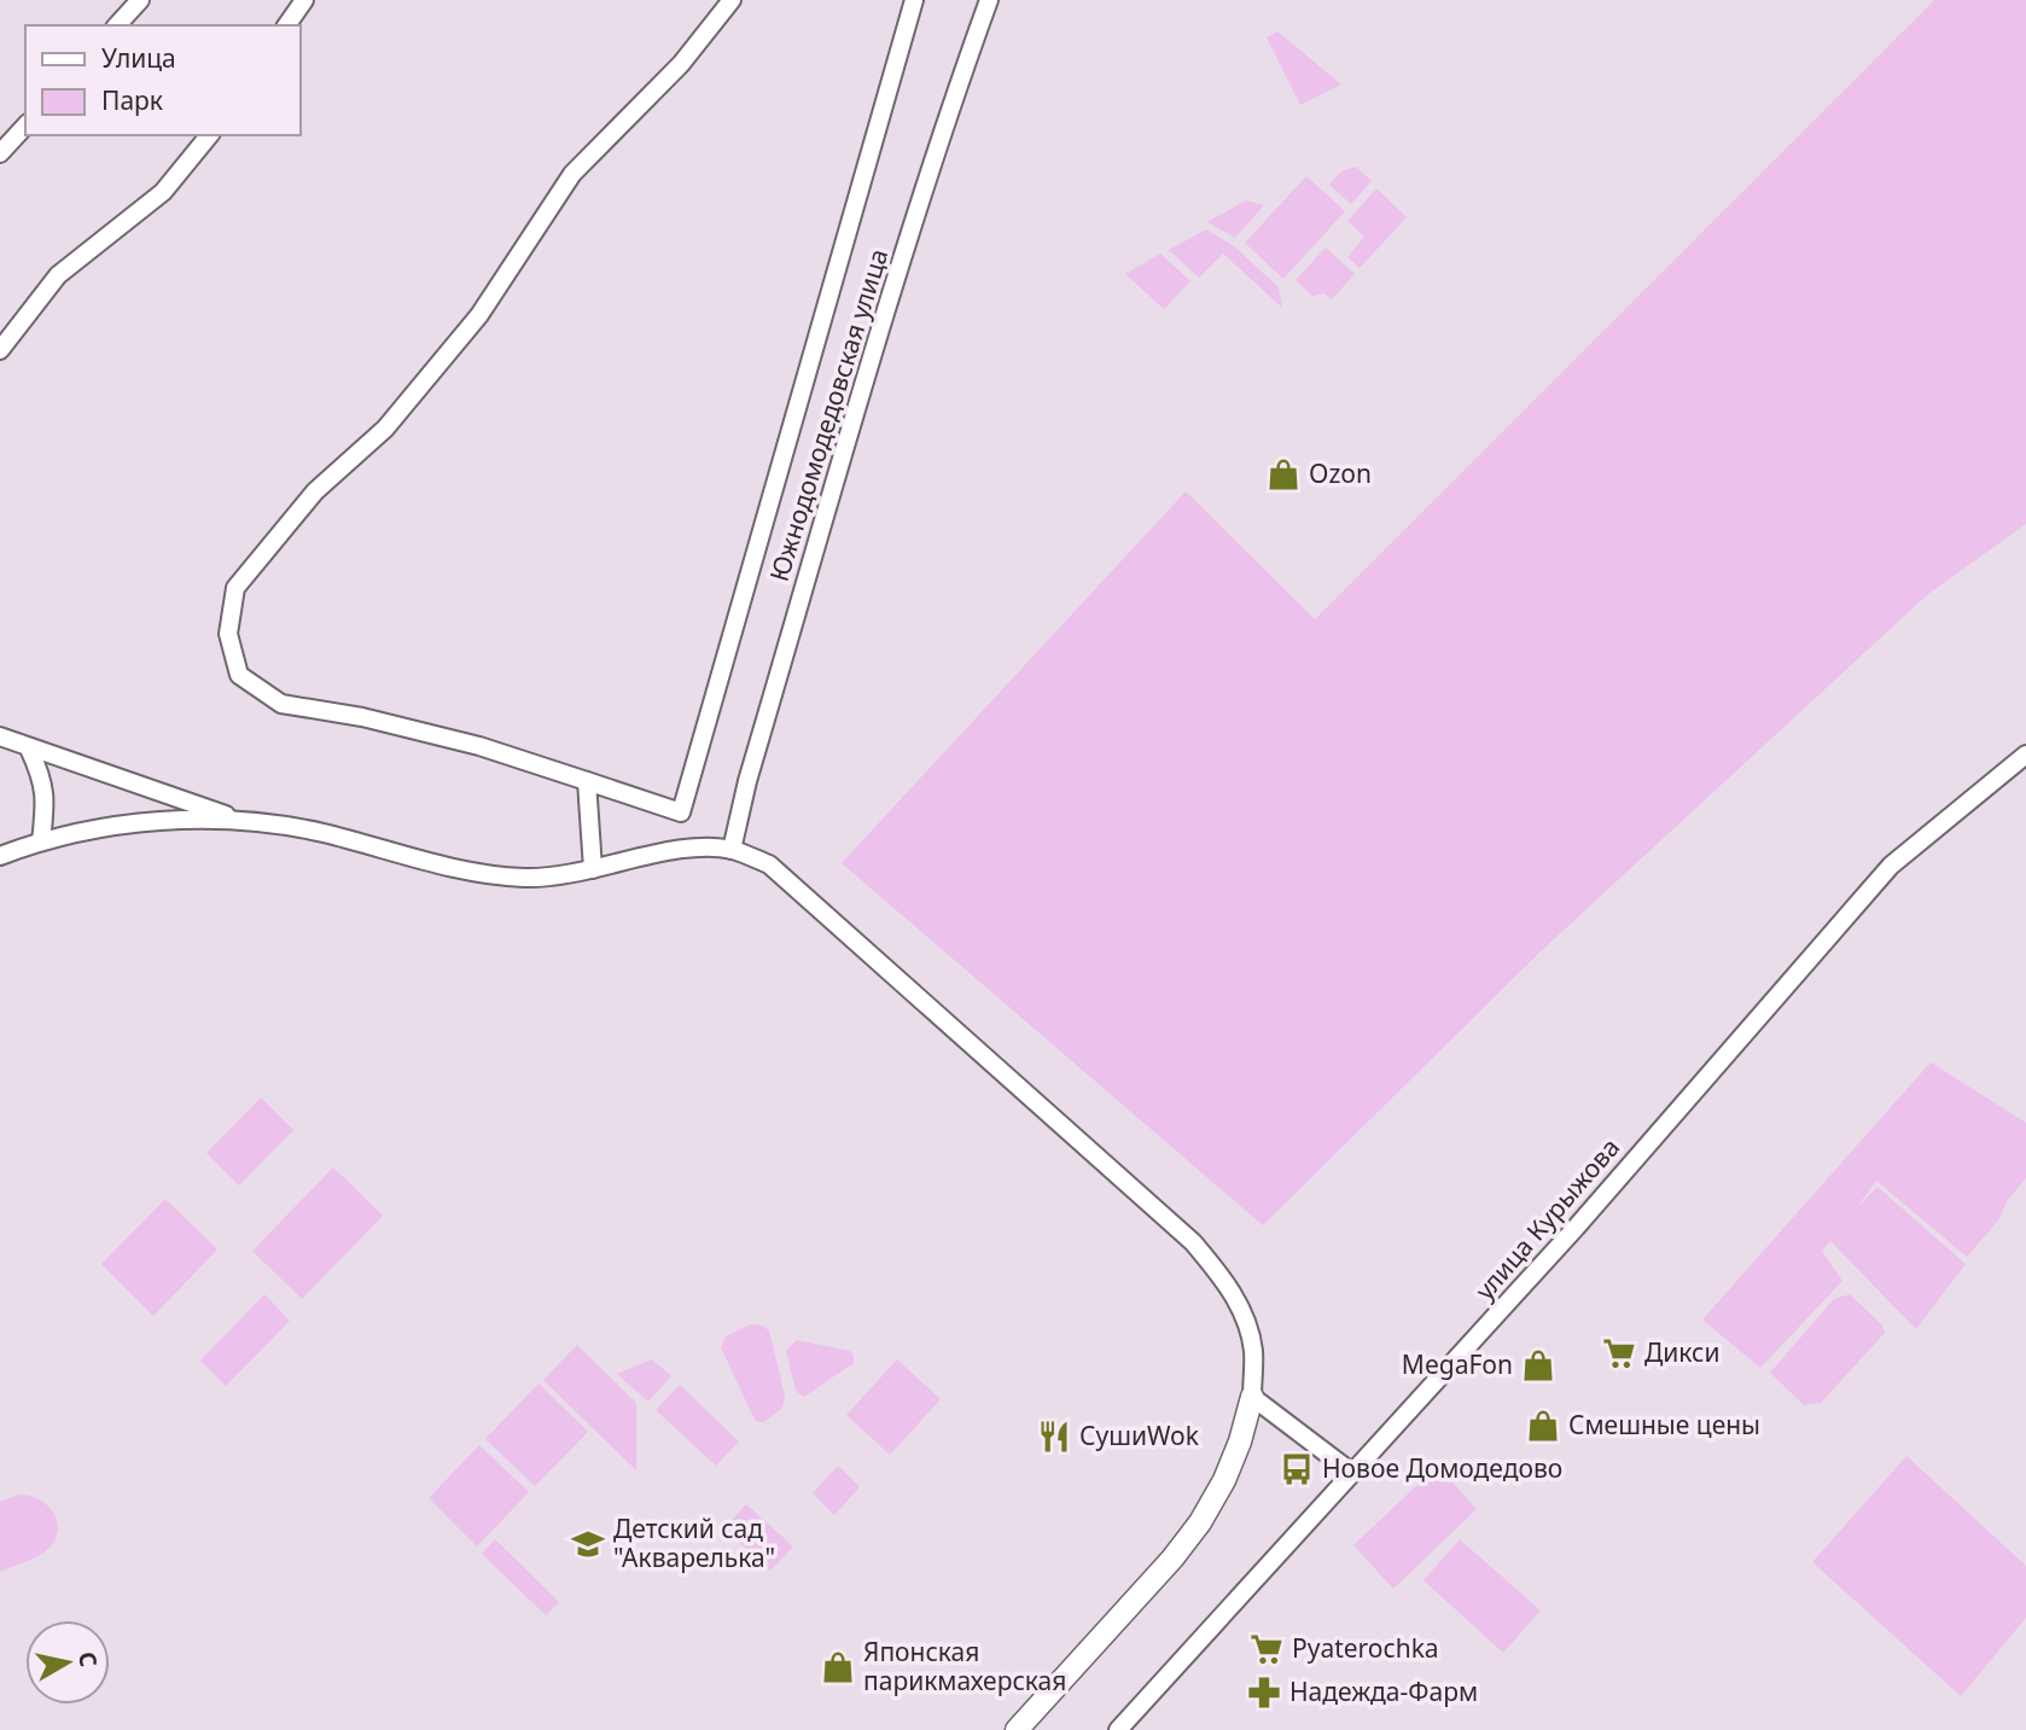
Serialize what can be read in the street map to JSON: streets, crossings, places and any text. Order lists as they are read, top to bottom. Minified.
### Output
{"streets":{"street":["Южнодомодедовская улица","улица Курыжова"]},"places":{"shop":["Ozon","MegaFon","Смешные цены","Японская парикмахерская"],"supermarket":["Дикси","Pyaterochka"],"restaurant":["СушиWok"],"bus stop":["Новое Домодедово"],"school or university":["Детский сад \"Акварелька\""],"pharmacy":["Надежда-Фарм"]},"legend":["Улица","Парк"],"north":"right"}
